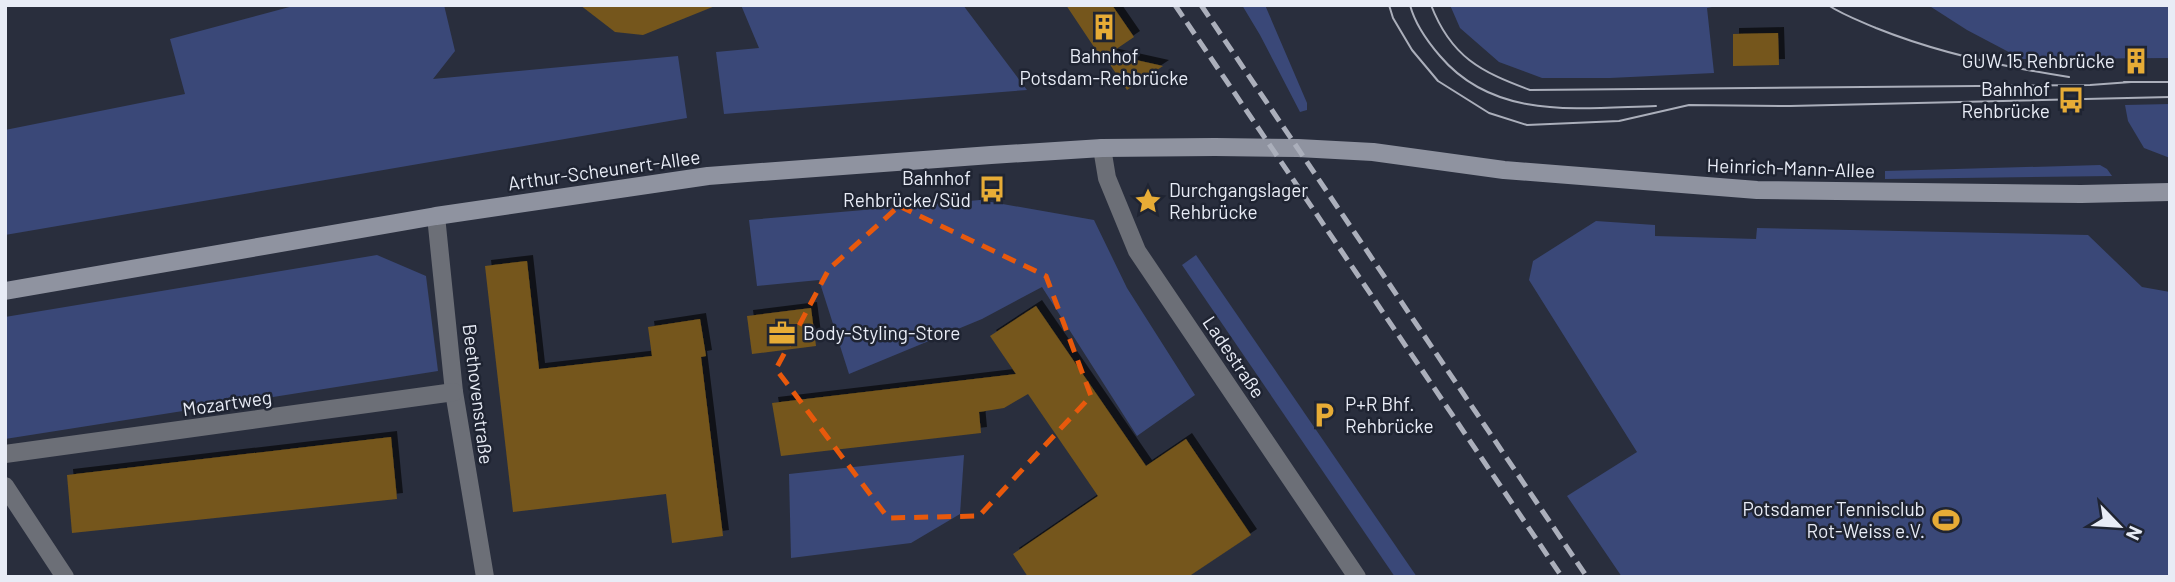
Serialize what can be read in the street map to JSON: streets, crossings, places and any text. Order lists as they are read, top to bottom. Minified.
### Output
{"streets":{"main road":["Heinrich-Mann-Allee","Arthur-Scheunert-Allee"],"street":["Ladestraße","Beethovenstraße","Mozartweg"]},"crossings":[["Heinrich-Mann-Allee","Arthur-Scheunert-Allee"],["Arthur-Scheunert-Allee","Ladestraße"],["Arthur-Scheunert-Allee","Beethovenstraße"],["Beethovenstraße","Mozartweg"]],"places":{"building":["Bahnhof Potsdam-Rehbrücke","GUW 15 Rehbrücke"],"bus stop":["Bahnhof Rehbrücke","Bahnhof Rehbrücke/Süd"],"place":["Durchgangslager Rehbrücke"],"office":["Body-Styling-Store"],"parking":["P+R Bhf. Rehbrücke"],"sports":["Potsdamer Tennisclub Rot-Weiss e.V."]},"north":"bottom right"}
